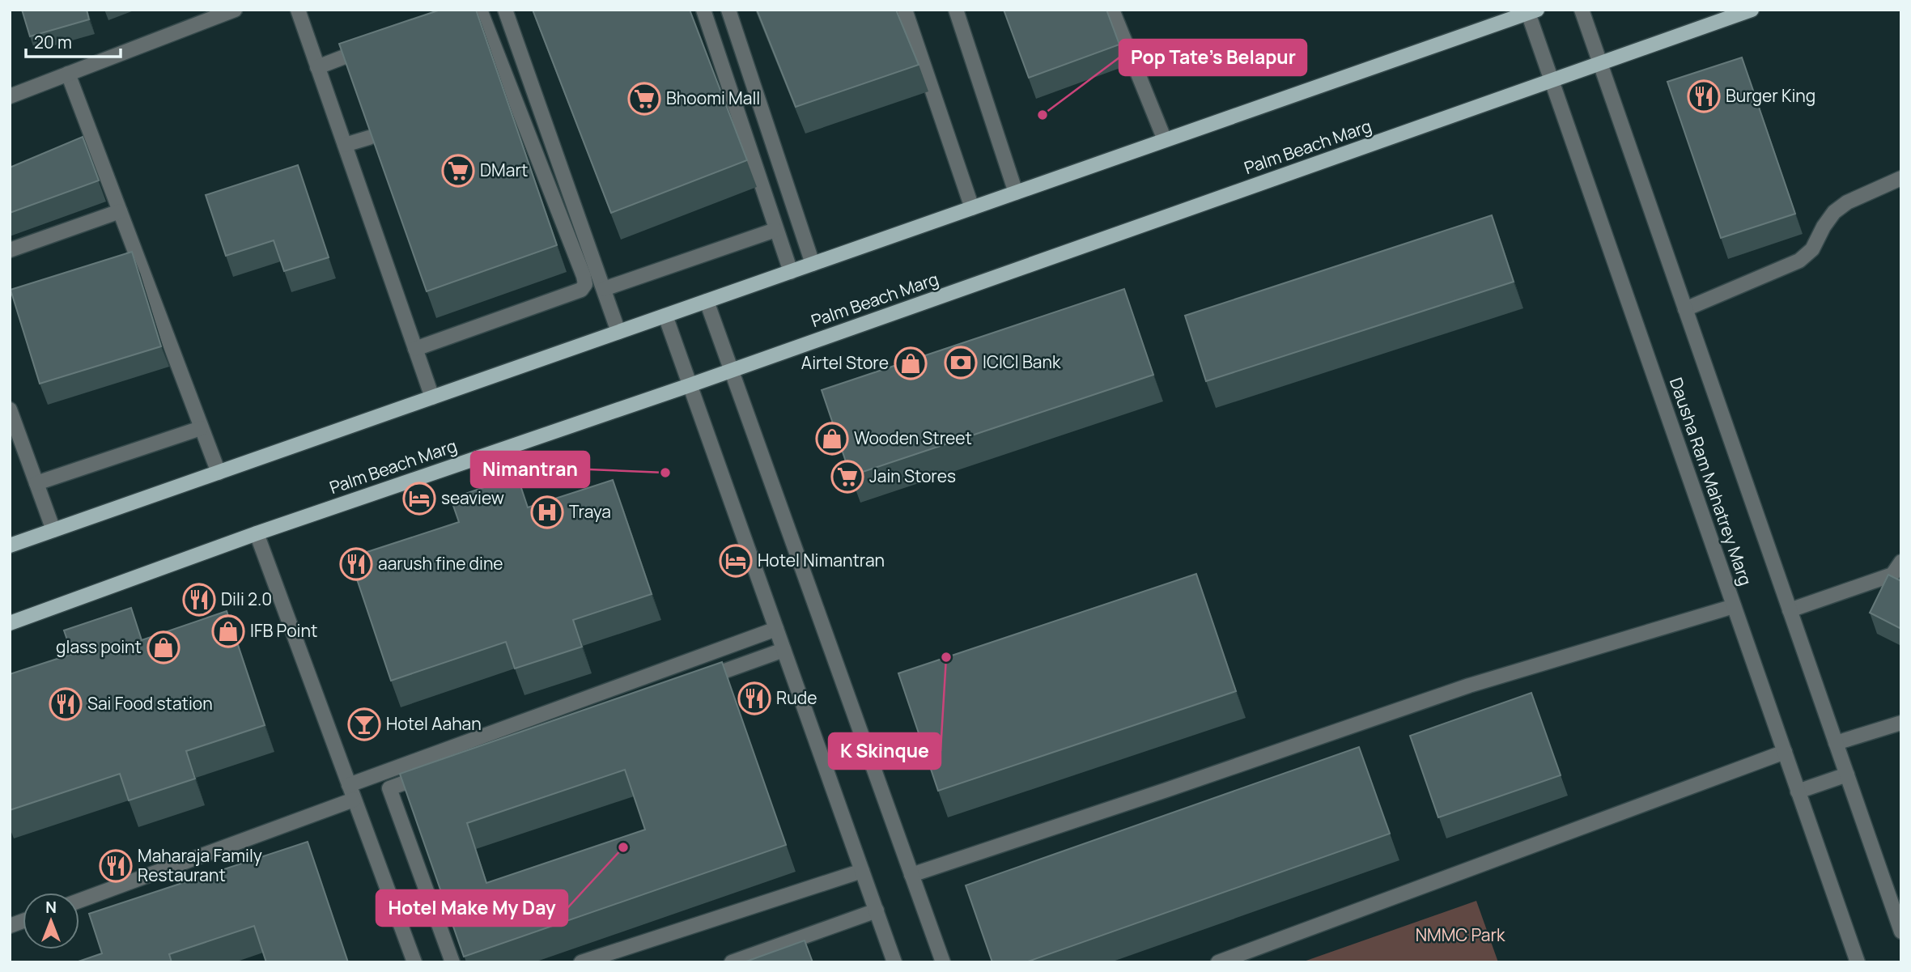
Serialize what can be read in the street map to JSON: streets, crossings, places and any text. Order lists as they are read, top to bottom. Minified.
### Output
{"streets":{"main road":["Palm Beach Marg"],"street":["Dausha Ram Mahatrey Marg"]},"crossings":[["Palm Beach Marg","Dausha Ram Mahatrey Marg"]],"parks":["NMMC Park"],"places":{"restaurant":["Burger King","aarush fine dine","Dili 2.0","Rude","Sai Food station","Maharaja Family Restaurant"],"supermarket":["Bhoomi Mall","DMart","Jain Stores"],"other":["Pop Tate's Belapur","Nimantran","K Skinque","Hotel Make My Day"],"bank":["ICICI Bank"],"shop":["Airtel Store","Wooden Street","IFB Point","glass point"],"hotel":["seaview","Hotel Nimantran"],"hospital":["Traya"],"bar":["Hotel Aahan"]},"scale_bar":"20 m","north":"top"}
